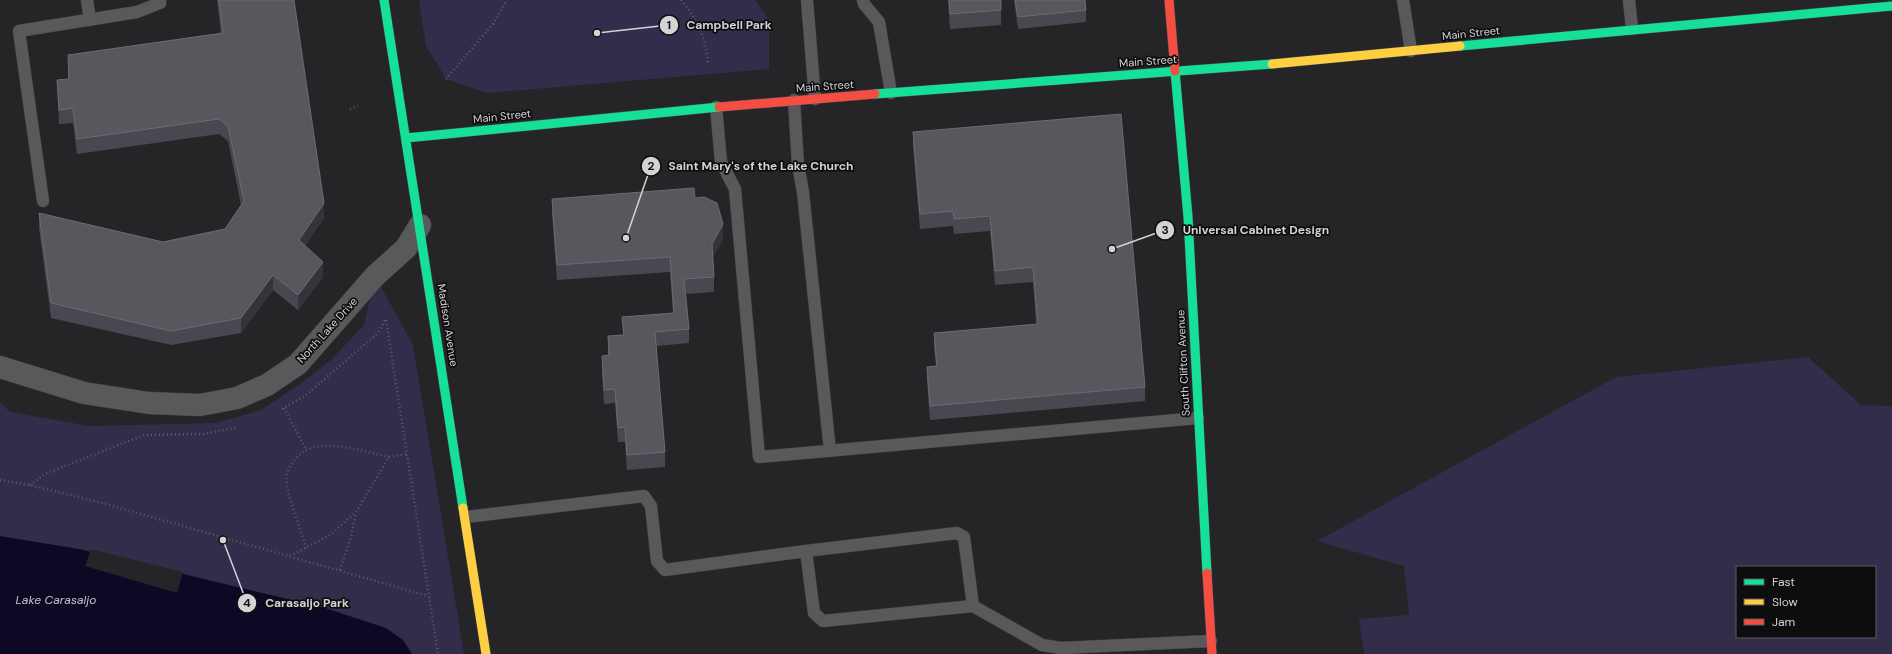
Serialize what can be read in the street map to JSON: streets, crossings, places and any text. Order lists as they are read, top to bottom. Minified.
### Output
{"streets":{"main road":["Main Street","Madison Avenue","South Clifton Avenue"],"street":["North Lake Drive"]},"crossings":[["Main Street","Madison Avenue"],["Main Street","South Clifton Avenue"],["Madison Avenue","North Lake Drive"]],"water":["Lake Carasaljo"],"places":["Campbell Park","Saint Mary's of the Lake Church","Universal Cabinet Design","Carasaljo Park"],"legend":["Fast","Slow","Jam"]}
